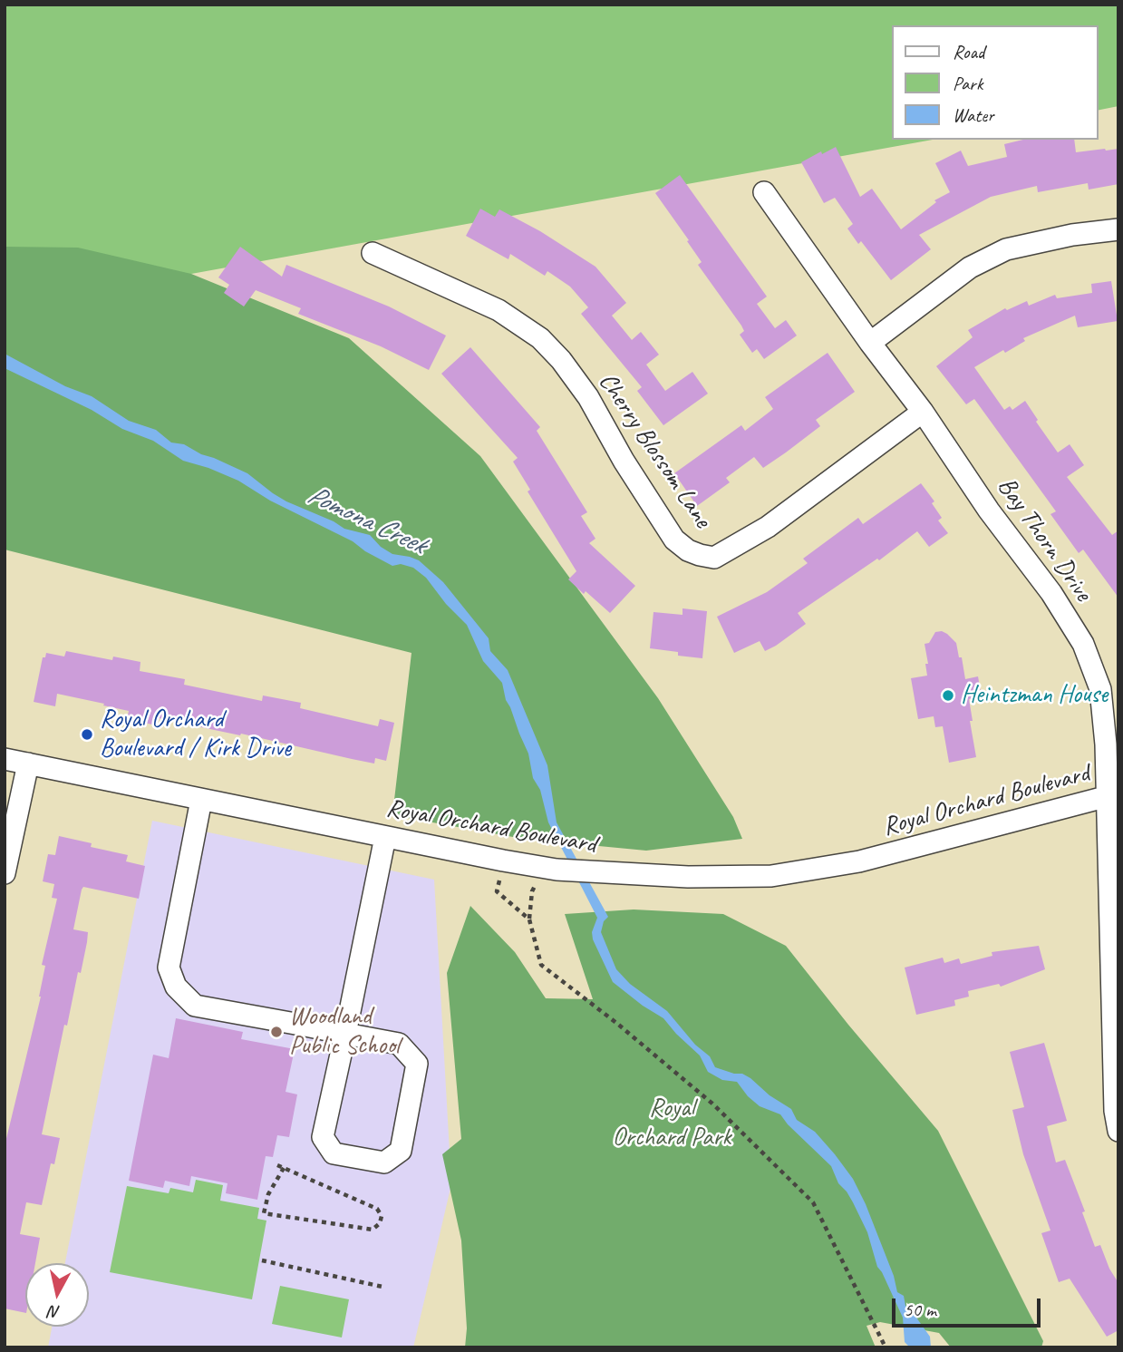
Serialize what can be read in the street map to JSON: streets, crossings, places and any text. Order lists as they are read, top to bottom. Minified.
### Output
{"streets":{"street":["Cherry Blossom Lane","Bay Thorn Drive","Royal Orchard Boulevard"]},"crossings":[["Cherry Blossom Lane","Bay Thorn Drive"],["Bay Thorn Drive","Royal Orchard Boulevard"]],"water":["Pomona Creek"],"parks":["Royal Orchard Park"],"places":["Heintzman House","Royal Orchard Boulevard / Kirk Drive","Woodland Public School"],"legend":["Road","Park","Water"],"scale_bar":"50 m","north":"bottom"}
